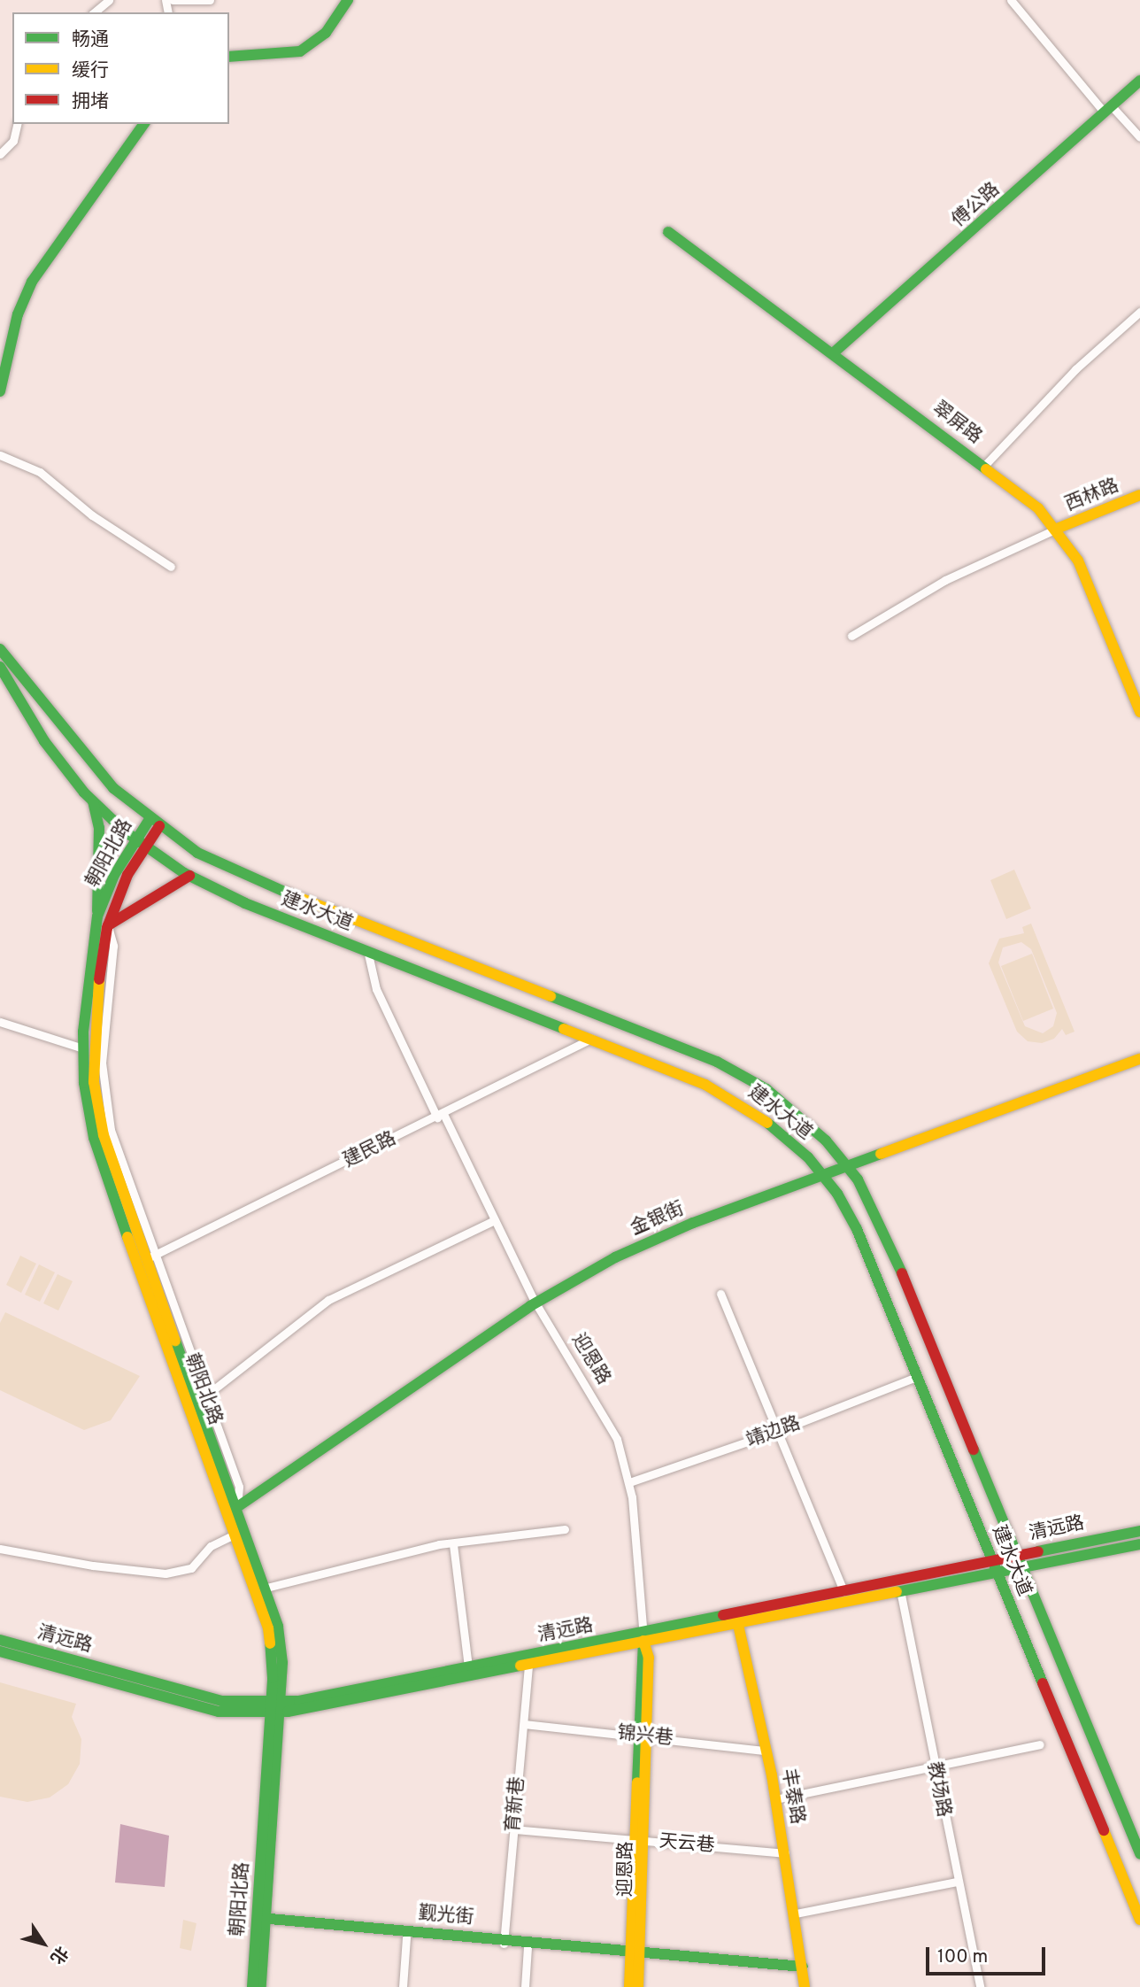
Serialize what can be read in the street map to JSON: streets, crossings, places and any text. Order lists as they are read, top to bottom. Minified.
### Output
{"streets":{"main road":["傅公路","翠屏路","西林路","朝阳北路","建水大道","金银街","迎恩路","清远路","丰泰路","觐光街"],"street":["建民路","靖边路","锦兴巷","教场路","育新巷","天云巷"]},"crossings":[["傅公路","翠屏路"],["翠屏路","西林路"],["朝阳北路","建水大道"],["朝阳北路","建民路"],["朝阳北路","金银街"],["朝阳北路","清远路"],["朝阳北路","觐光街"],["建水大道","建民路"],["建水大道","金银街"],["建水大道","迎恩路"],["建水大道","靖边路"],["建水大道","清远路"],["建民路","迎恩路"],["金银街","迎恩路"],["迎恩路","靖边路"],["迎恩路","清远路"],["迎恩路","锦兴巷"],["迎恩路","天云巷"],["迎恩路","觐光街"],["清远路","教场路"],["清远路","丰泰路"],["清远路","育新巷"],["锦兴巷","丰泰路"],["锦兴巷","育新巷"],["丰泰路","天云巷"],["丰泰路","觐光街"],["育新巷","天云巷"],["育新巷","觐光街"]],"legend":["畅通","缓行","拥堵"],"scale_bar":"100 m","north":"bottom right"}
